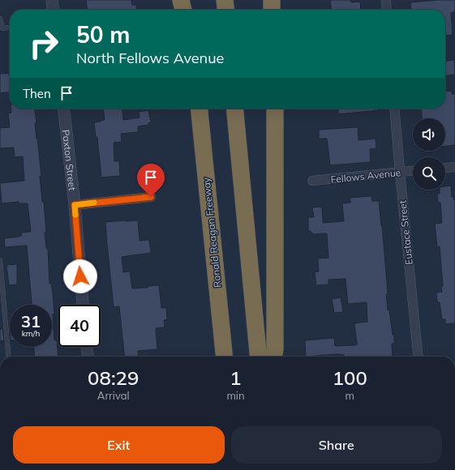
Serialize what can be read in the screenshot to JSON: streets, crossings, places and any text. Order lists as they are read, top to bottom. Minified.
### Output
{"streets":{"highway":["Ronald Reagan Freeway"],"street":["Paxton Street","Fellows Avenue","Eustace Street"]},"crossings":[["Fellows Avenue","Eustace Street"]],"page":{"turn":["50 m","North Fellows Avenue"],"then":"Then","speed":"31 km/h","limit":"40","eta":["08:29","Arrival","1","min","100","m"],"buttons":["Exit","Share"]}}
